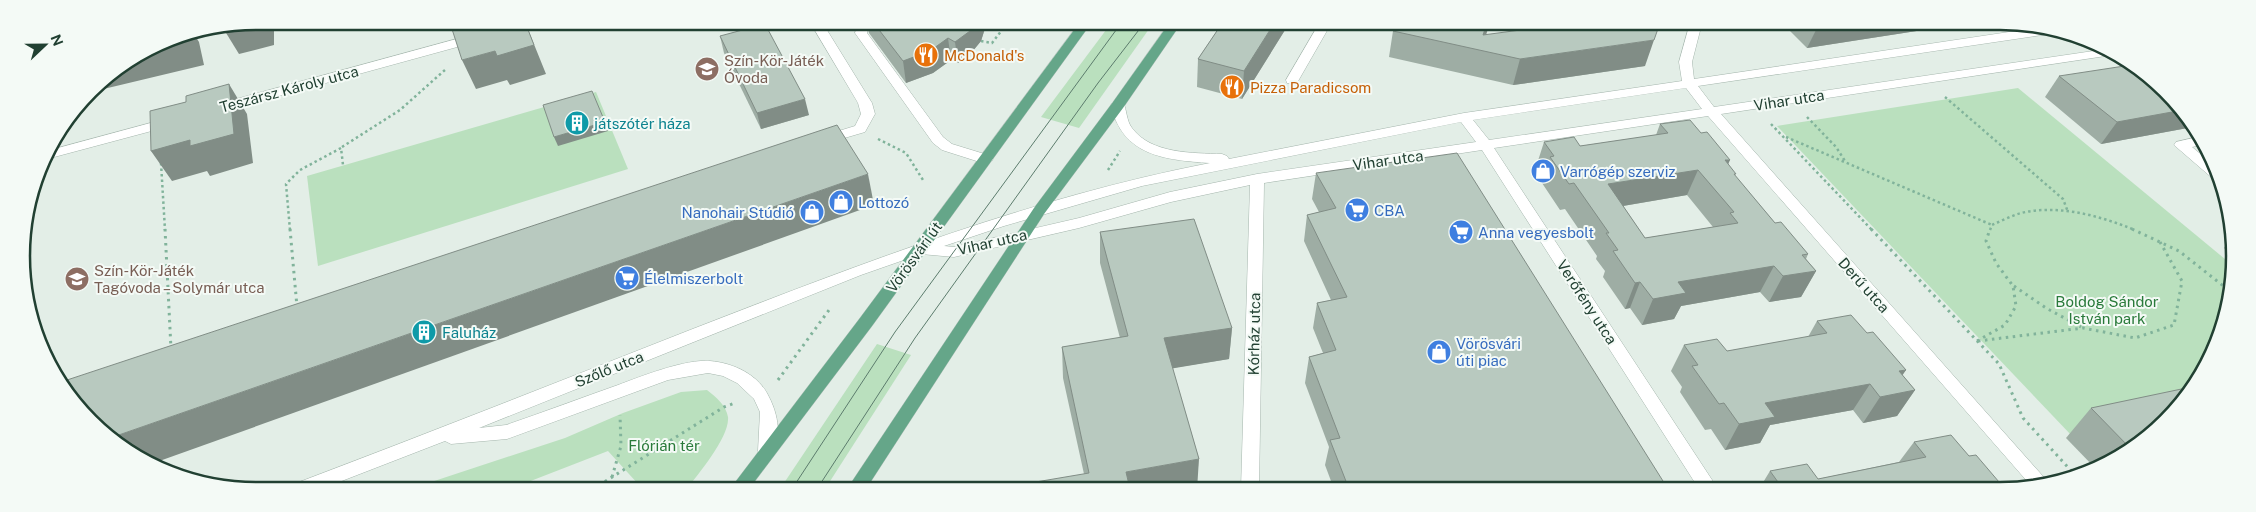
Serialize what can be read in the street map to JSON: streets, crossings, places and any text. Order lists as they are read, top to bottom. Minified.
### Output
{"streets":{"main road":["Vörösvári út"],"street":["Teszársz Károly utca","Vihar utca","Derű utca","Verőfény utca","Kórház utca","Szőlő utca"]},"crossings":[["Vihar utca","Vörösvári út"],["Vihar utca","Derű utca"],["Vihar utca","Verőfény utca"],["Vihar utca","Kórház utca"],["Vihar utca","Szőlő utca"],["Vörösvári út","Szőlő utca"]],"parks":["Boldog Sándor István park","Flórián tér"],"places":{"restaurant":["McDonald's","Pizza Paradicsom"],"school or university":["Szín-Kör-Játék Óvoda","Szín-Kör-Játék Tagóvoda – Solymár utca"],"building":["játszótér háza","Faluház"],"shop":["Varrógép szerviz","Lottozó","Nanohair Stúdió","Vörösvári úti piac"],"supermarket":["CBA","Anna vegyesbolt","Élelmiszerbolt"]},"north":"right"}
